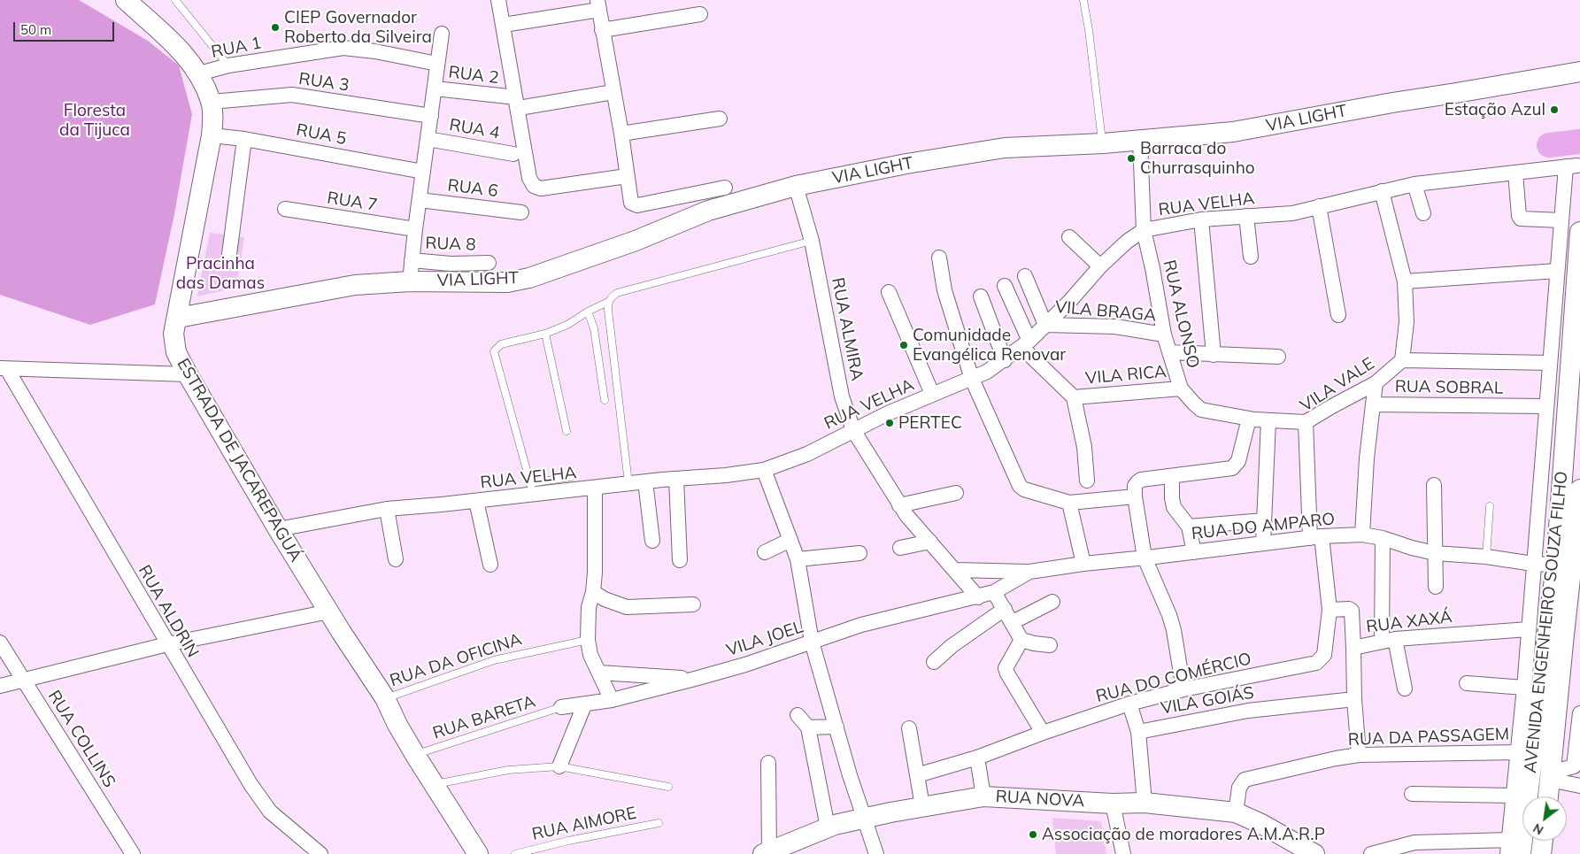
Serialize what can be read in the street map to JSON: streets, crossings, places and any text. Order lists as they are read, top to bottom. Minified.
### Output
{"streets":{"street":["RUA 1","RUA 2","RUA 3","VIA LIGHT","RUA 4","RUA 5","RUA 6","RUA 7","RUA VELHA","RUA 8","VILA BRAGA","RUA ALONSO","RUA ALMIRA","VILA RICA","VILA VALE","RUA SOBRAL","ESTRADA DE JACAREPAGUÁ","RUA DO AMPARO","RUA ALDRIN","RUA XAXÁ","AVENIDA ENGENHEIRO SOUZA FILHO","VILA JOEL","RUA DO COMÉRCIO","VILA GOIÁS","RUA DA PASSAGEM","RUA COLLINS","RUA NOVA"],"lane":["RUA DA OFICINA","RUA BARETA","RUA AIMORE"]},"crossings":[["RUA 1","ESTRADA DE JACAREPAGUÁ"],["RUA 3","ESTRADA DE JACAREPAGUÁ"],["VIA LIGHT","RUA ALONSO"],["VIA LIGHT","RUA ALMIRA"],["VIA LIGHT","ESTRADA DE JACAREPAGUÁ"],["RUA 5","ESTRADA DE JACAREPAGUÁ"],["RUA VELHA","VILA BRAGA"],["RUA VELHA","RUA ALONSO"],["RUA VELHA","RUA ALMIRA"],["RUA VELHA","ESTRADA DE JACAREPAGUÁ"],["VILA BRAGA","RUA ALONSO"],["RUA ALONSO","VILA RICA"],["RUA ALONSO","VILA VALE"],["RUA ALMIRA","RUA DO AMPARO"],["RUA ALMIRA","VILA JOEL"],["VILA VALE","RUA SOBRAL"],["VILA VALE","RUA DO AMPARO"],["VILA VALE","RUA DO COMÉRCIO"],["ESTRADA DE JACAREPAGUÁ","RUA DA OFICINA"],["ESTRADA DE JACAREPAGUÁ","RUA BARETA"],["RUA DO AMPARO","AVENIDA ENGENHEIRO SOUZA FILHO"],["RUA DO AMPARO","VILA JOEL"],["RUA DO AMPARO","RUA DO COMÉRCIO"],["RUA XAXÁ","RUA DO COMÉRCIO"],["VILA JOEL","RUA BARETA"],["RUA DA PASSAGEM","RUA NOVA"]],"parks":["Floresta da Tijuca","Pracinha das Damas"],"places":["CIEP Governador Roberto da Silveira","Estação Azul","Barraca do Churrasquinho","Comunidade Evangélica Renovar","PERTEC","Associação de moradores A.M.A.R.P"],"scale_bar":"50 m","north":"bottom left"}
